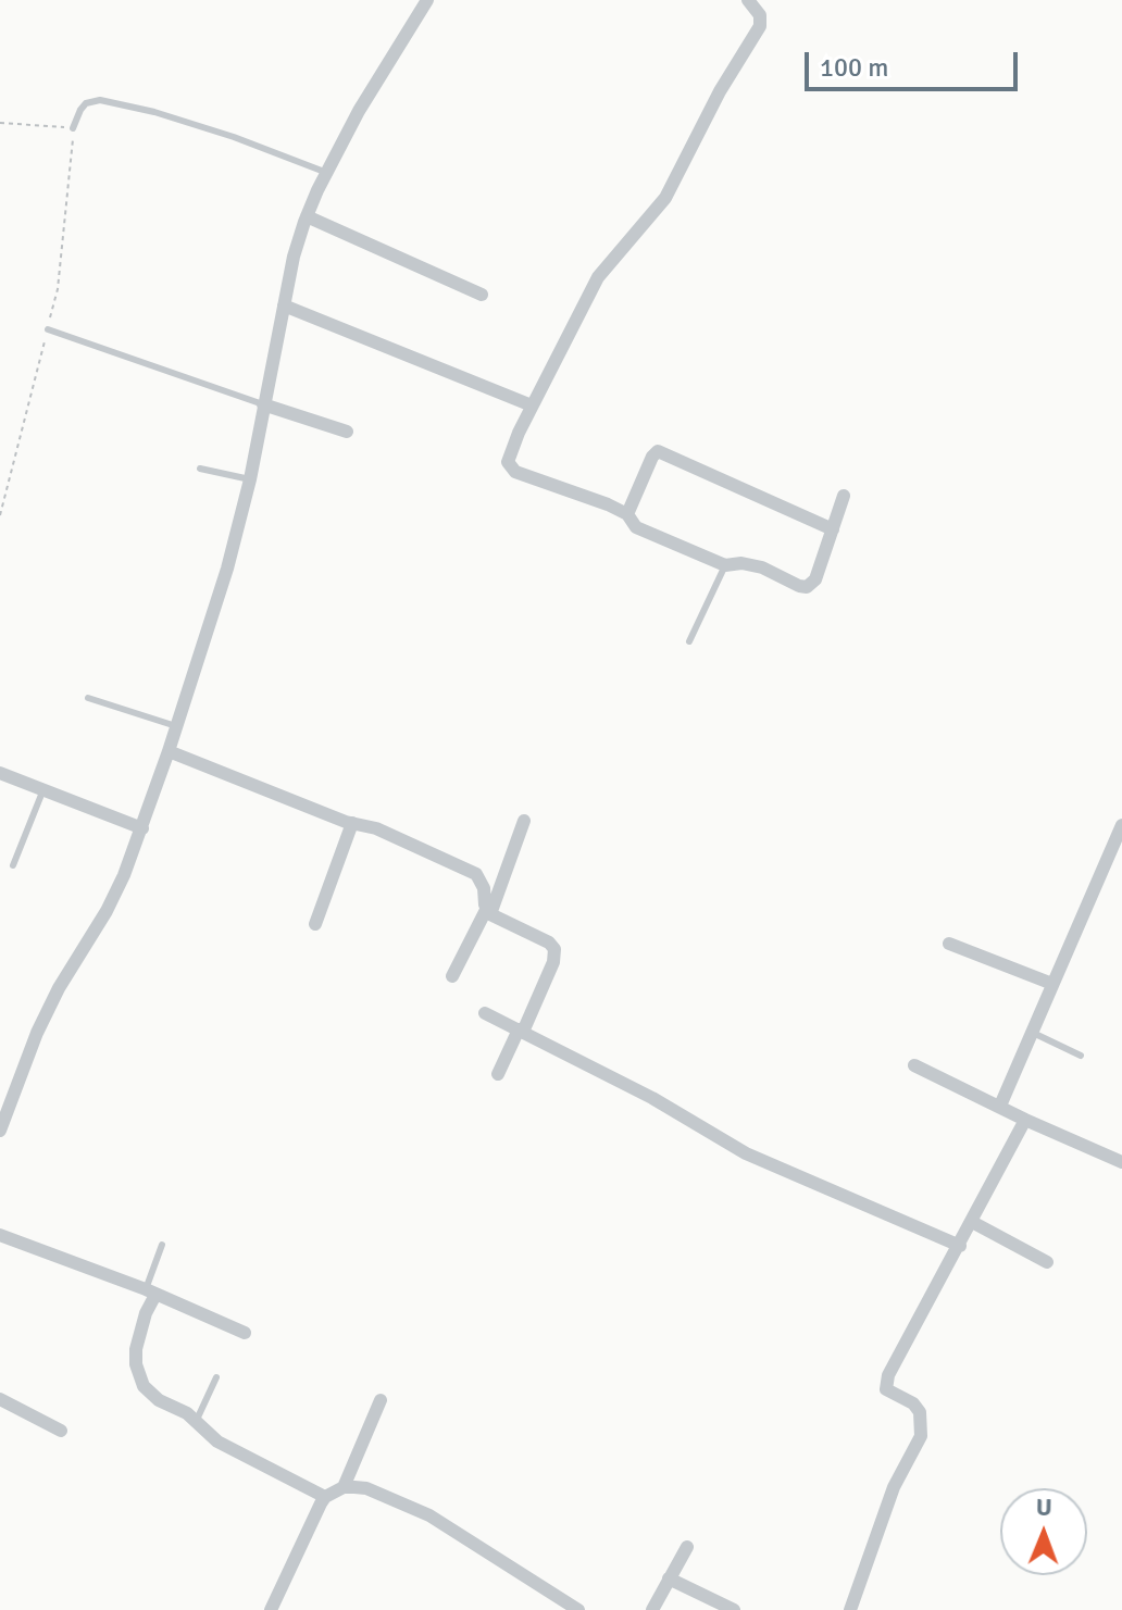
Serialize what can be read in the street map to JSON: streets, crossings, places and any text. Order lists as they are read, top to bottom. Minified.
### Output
{"scale_bar":"100 m","north":"top"}
